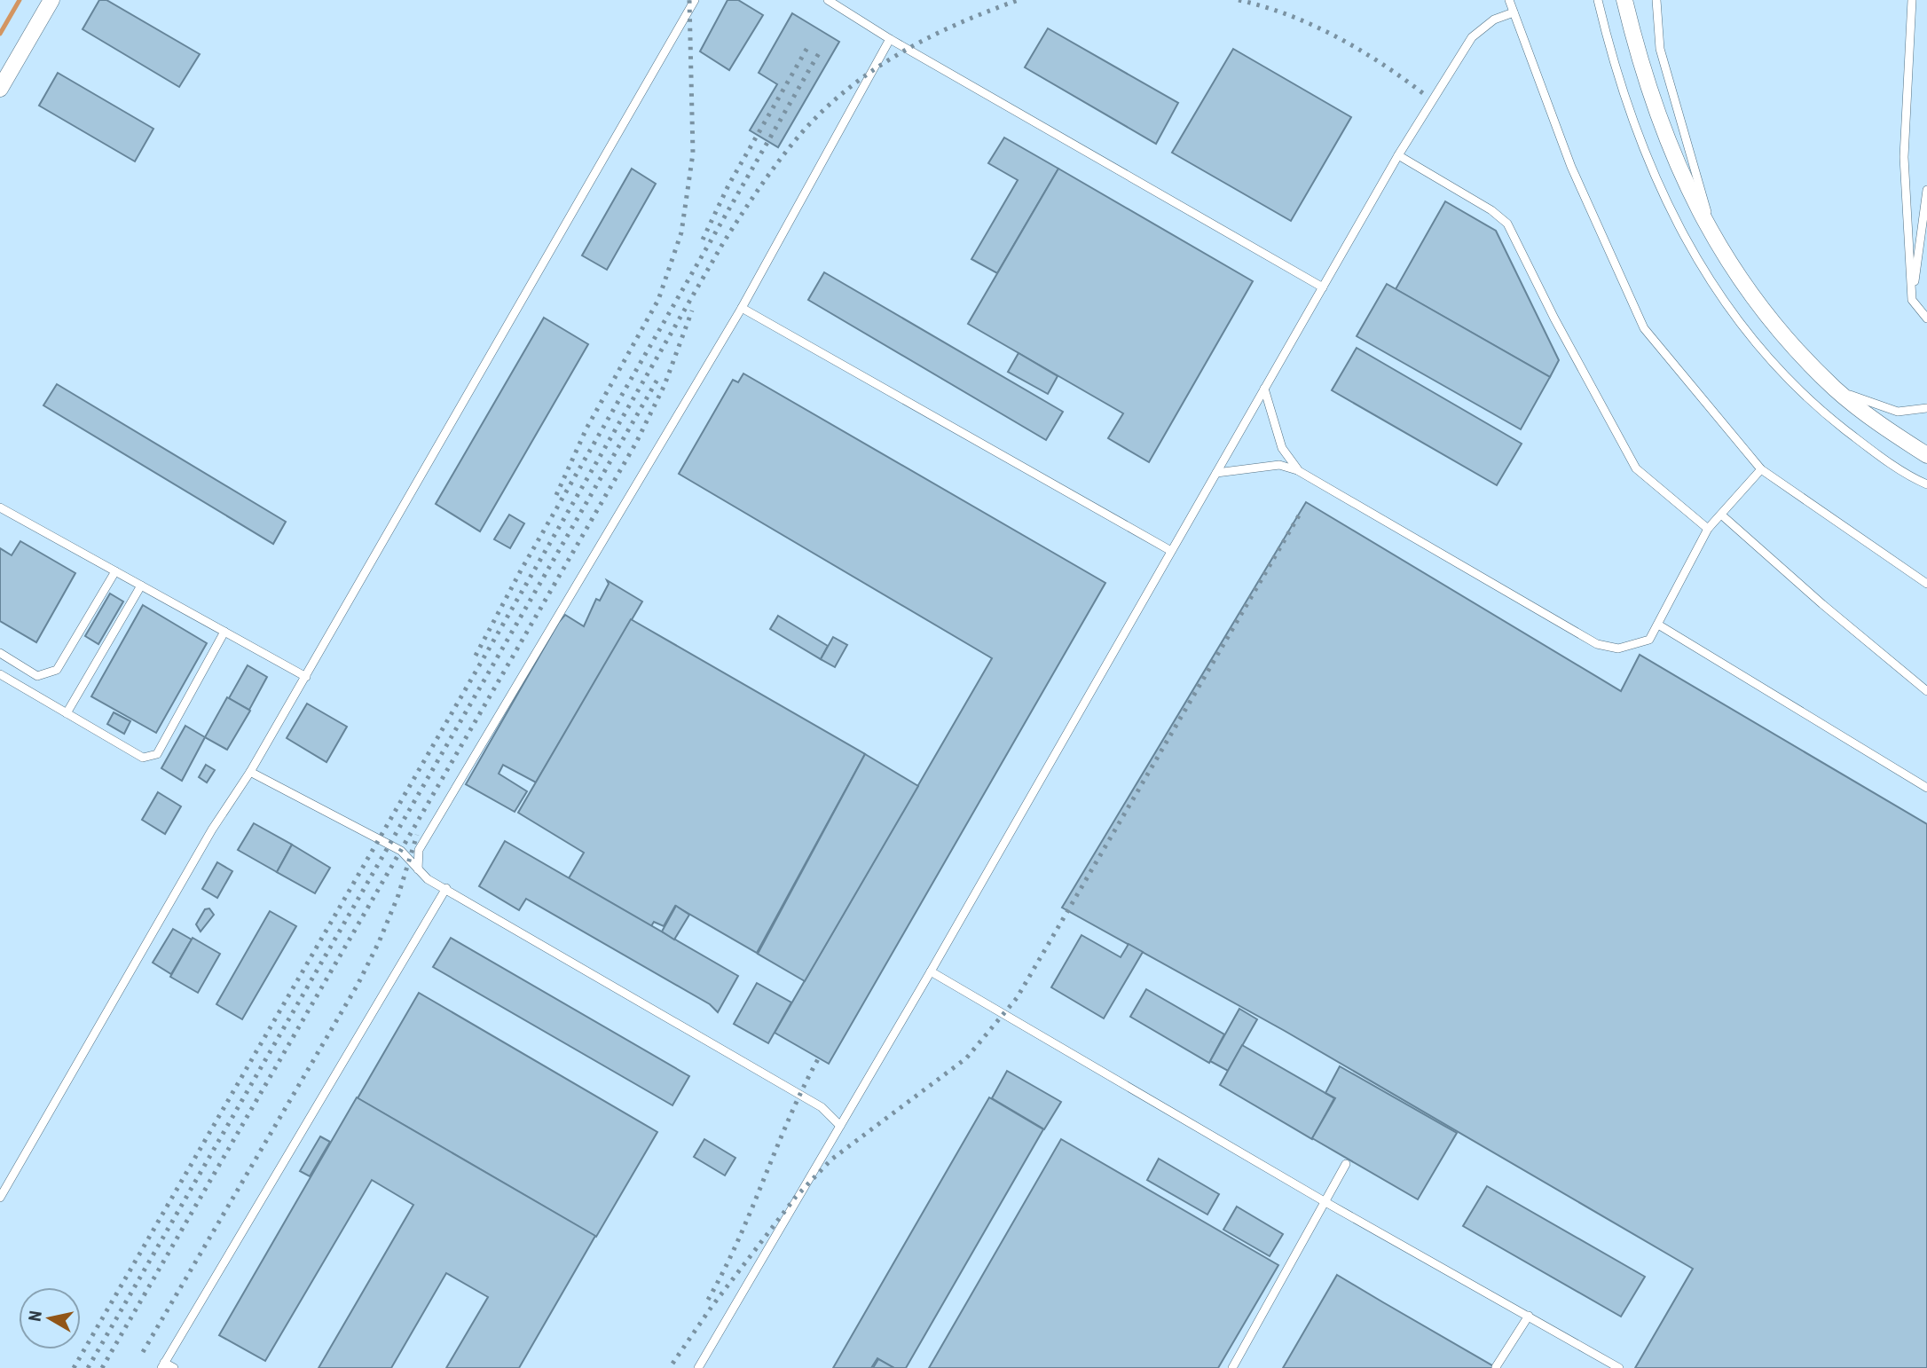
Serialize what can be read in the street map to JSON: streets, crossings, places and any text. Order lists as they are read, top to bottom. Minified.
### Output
{"north":"left"}
